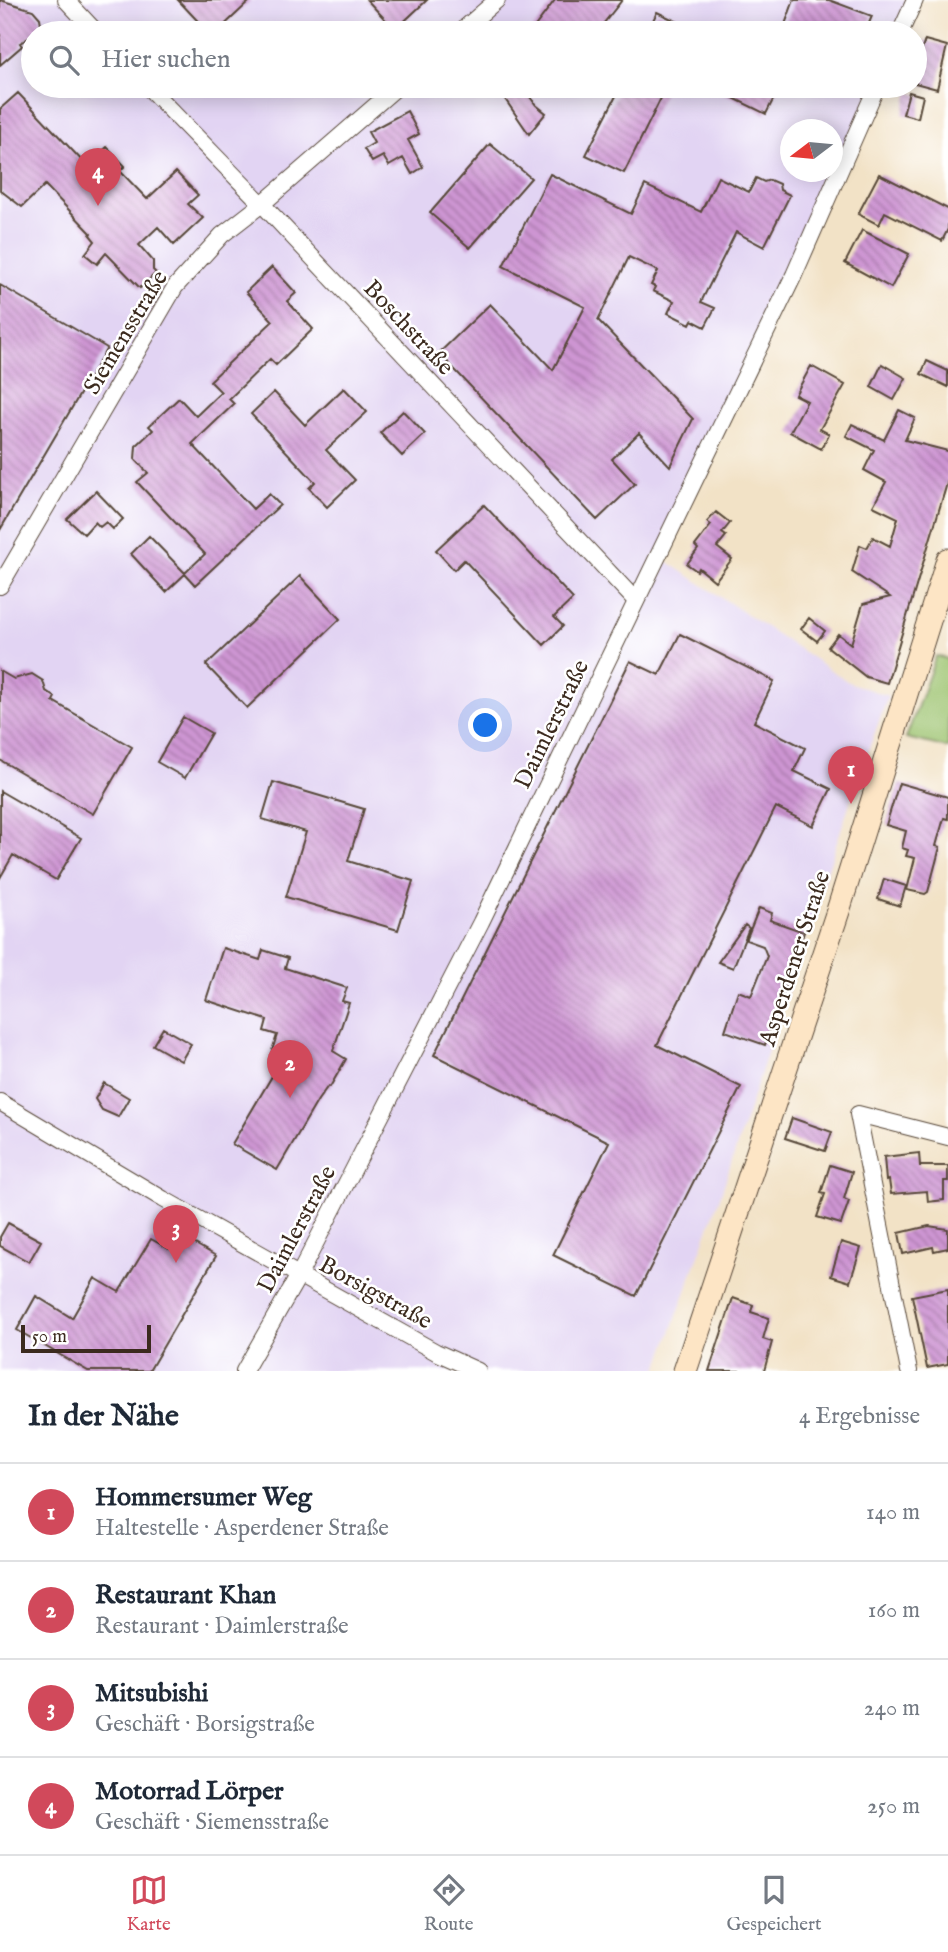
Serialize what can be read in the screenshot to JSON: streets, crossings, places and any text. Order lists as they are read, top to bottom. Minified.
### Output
{"streets":{"main road":["Asperdener Straße"],"street":["Boschstraße","Siemensstraße","Daimlerstraße","Borsigstraße"]},"crossings":[["Boschstraße","Siemensstraße"],["Boschstraße","Daimlerstraße"],["Daimlerstraße","Borsigstraße"]],"scale_bar":"50 m","north":"left","page":{"search":"Hier suchen","pins":["4","1","2","3"],"scale":"50 m","heading":["In der Nähe","4 Ergebnisse"],"list":[{"mark":"1","name":"Hommersumer Weg","note":"Haltestelle · Asperdener Straße","value":"140 m"},{"mark":"2","name":"Restaurant Khan","note":"Restaurant · Daimlerstraße","value":"160 m"},{"mark":"3","name":"Mitsubishi","note":"Geschäft · Borsigstraße","value":"240 m"},{"mark":"4","name":"Motorrad Lörper","note":"Geschäft · Siemensstraße","value":"250 m"}],"nav":["Karte","Route","Gespeichert"]}}
